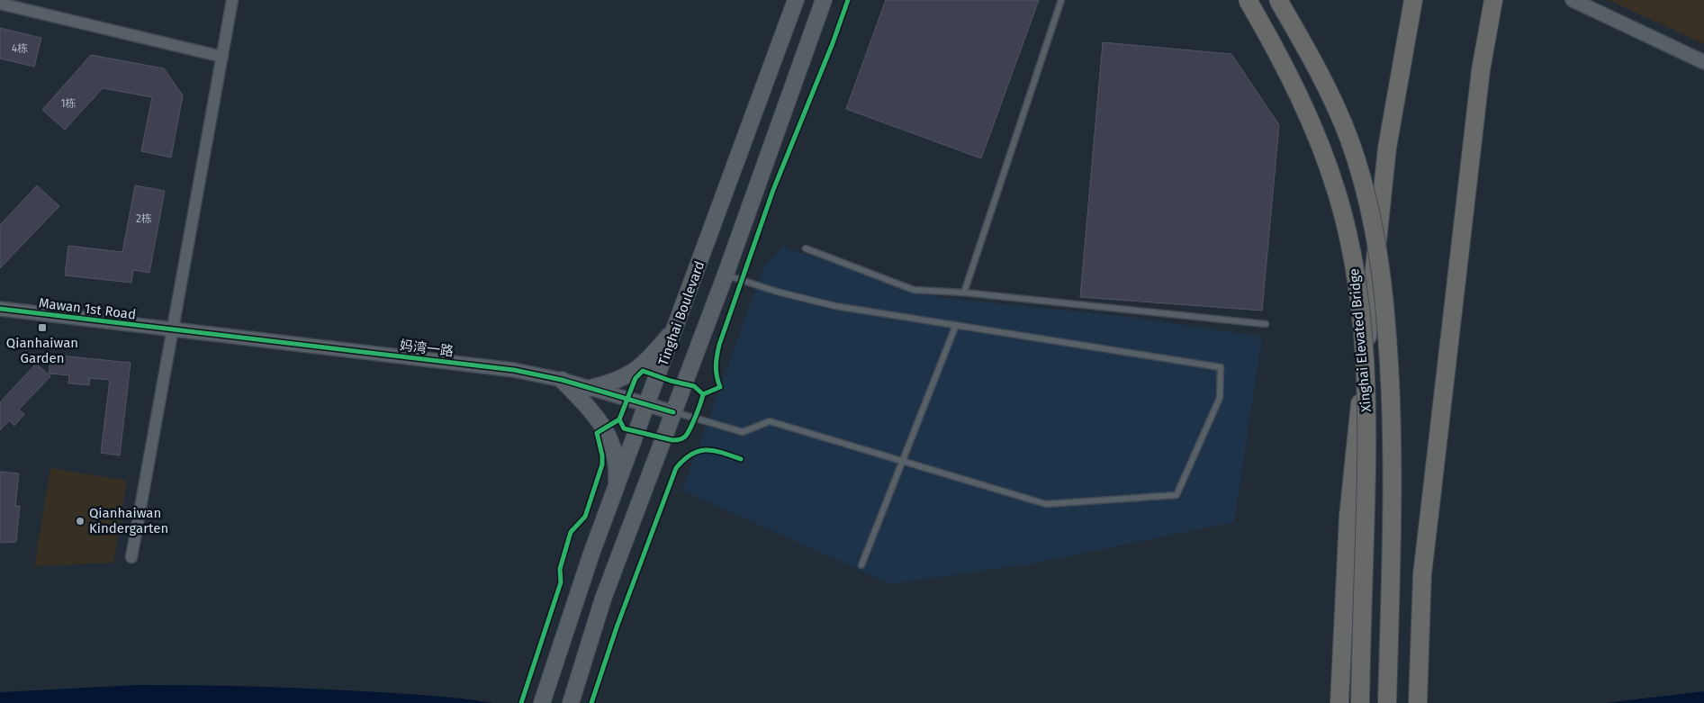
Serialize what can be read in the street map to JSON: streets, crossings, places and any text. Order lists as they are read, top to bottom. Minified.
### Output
{"streets":{"main road":["Tinghai Boulevard","Xinghai Elevated Bridge"],"street":["Mawan 1st Road","妈湾一路"]},"crossings":[["Mawan 1st Road","妈湾一路"],["Tinghai Boulevard","妈湾一路"]],"places":{"transit":["Qianhaiwan Garden"],"other":["Qianhaiwan Kindergarten"]},"house_numbers":["4栋","1栋","2栋"]}
